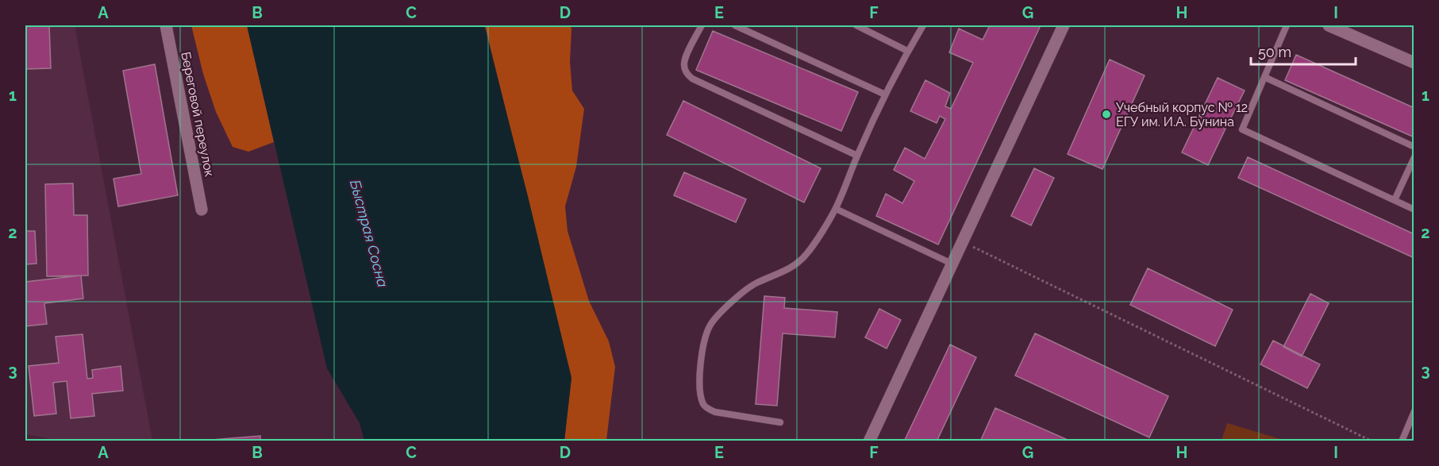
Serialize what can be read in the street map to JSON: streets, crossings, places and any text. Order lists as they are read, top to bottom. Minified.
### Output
{"streets":{"street":["Береговой переулок"]},"water":["Быстрая Сосна"],"places":["Учебный корпус № 12 ЕГУ им. И.А. Бунина"],"scale_bar":"50 m","grid":{"columns":["A","B","C","D","E","F","G","H","I"],"rows":["1","2","3"]}}
